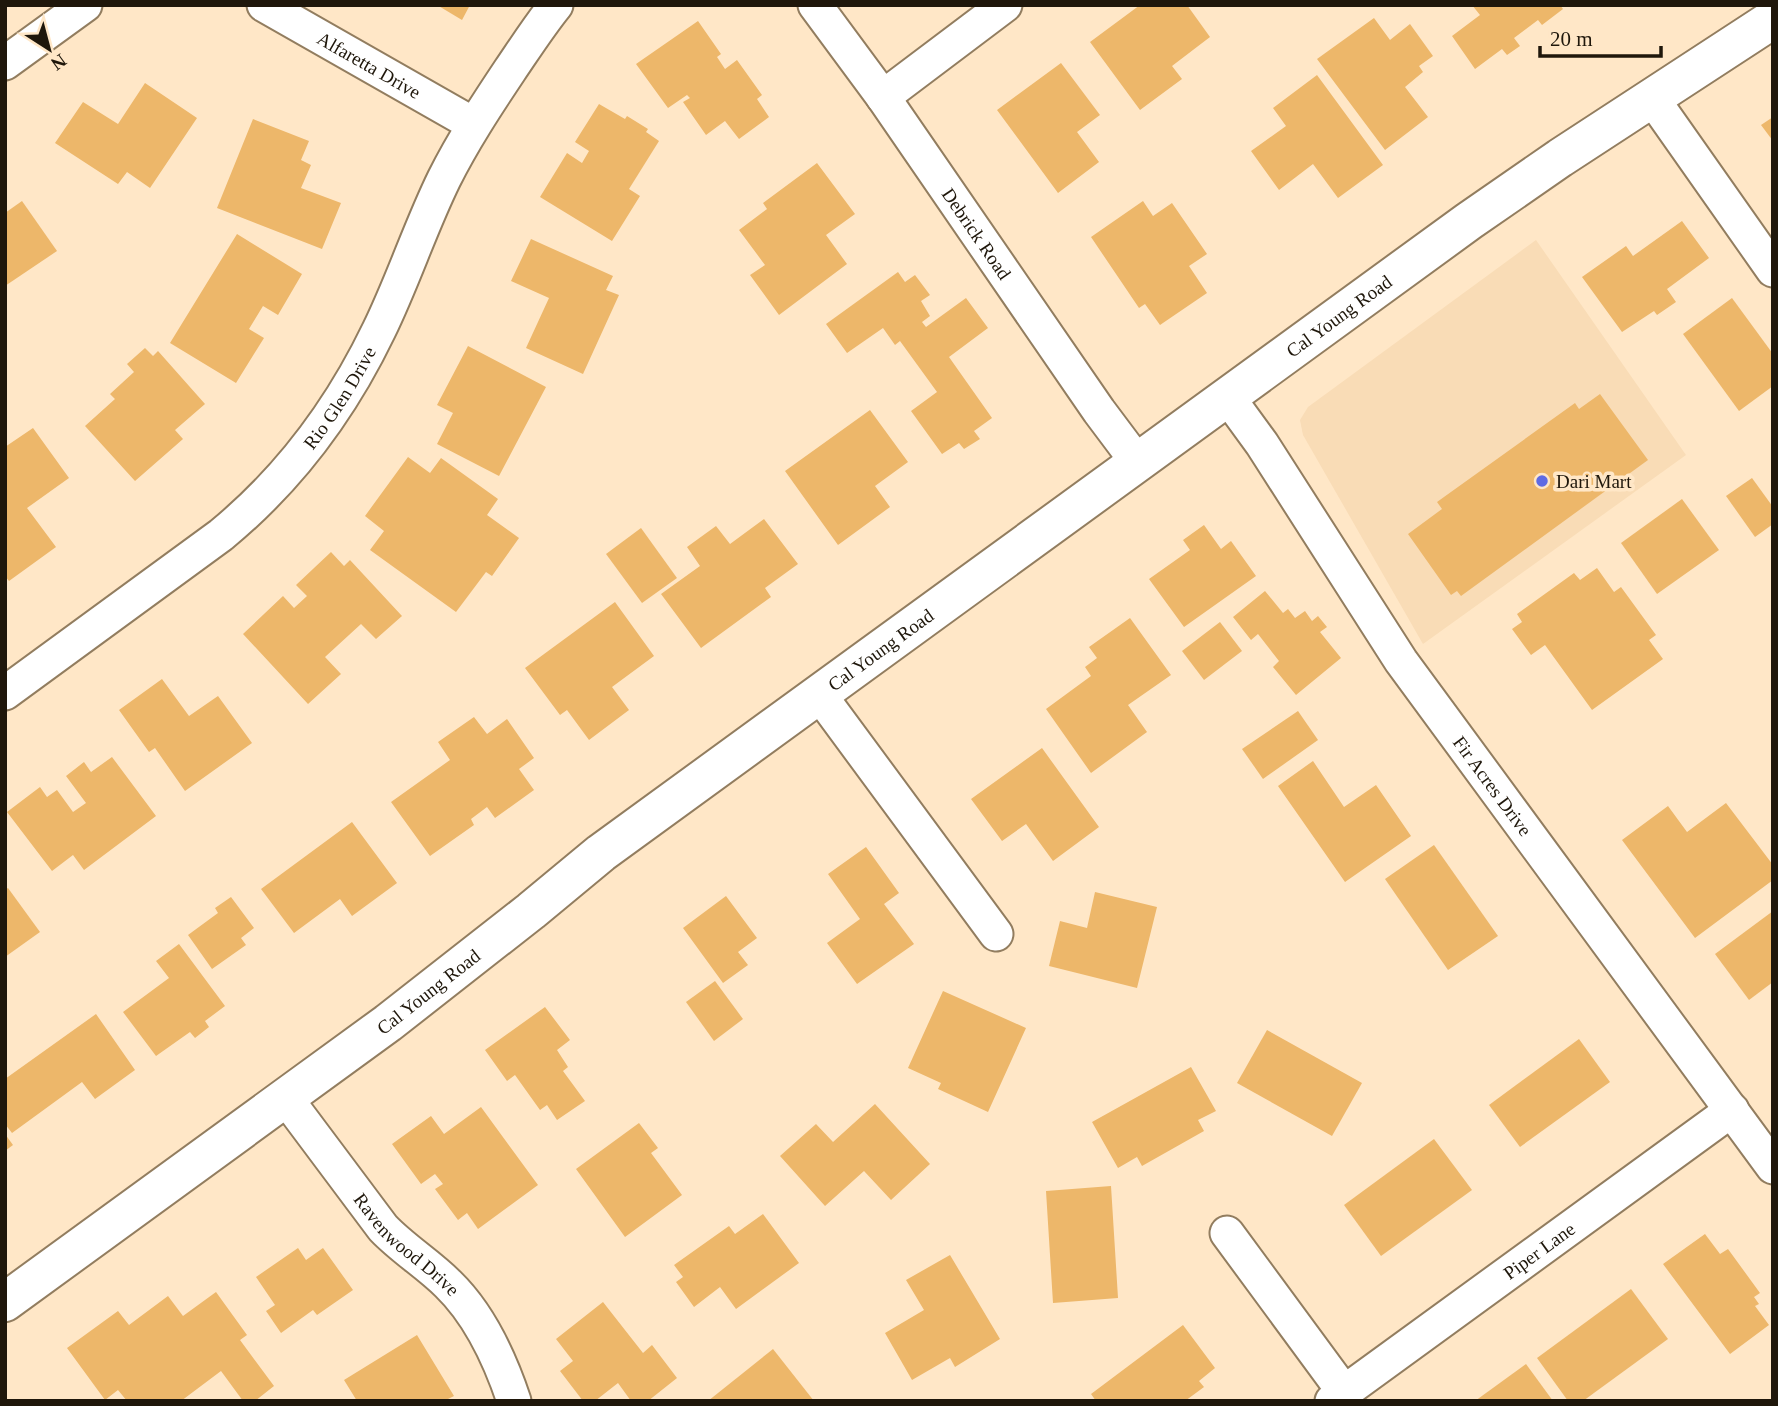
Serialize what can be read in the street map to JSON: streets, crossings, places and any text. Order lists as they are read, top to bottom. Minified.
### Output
{"streets":{"main road":["Cal Young Road"],"street":["Alfaretta Drive","Debrick Road","Rio Glen Drive","Fir Acres Drive","Ravenwood Drive","Piper Lane"]},"crossings":[["Alfaretta Drive","Rio Glen Drive"],["Debrick Road","Cal Young Road"],["Cal Young Road","Fir Acres Drive"],["Cal Young Road","Ravenwood Drive"],["Fir Acres Drive","Piper Lane"]],"places":["Dari Mart"],"scale_bar":"20 m","north":"bottom right"}
